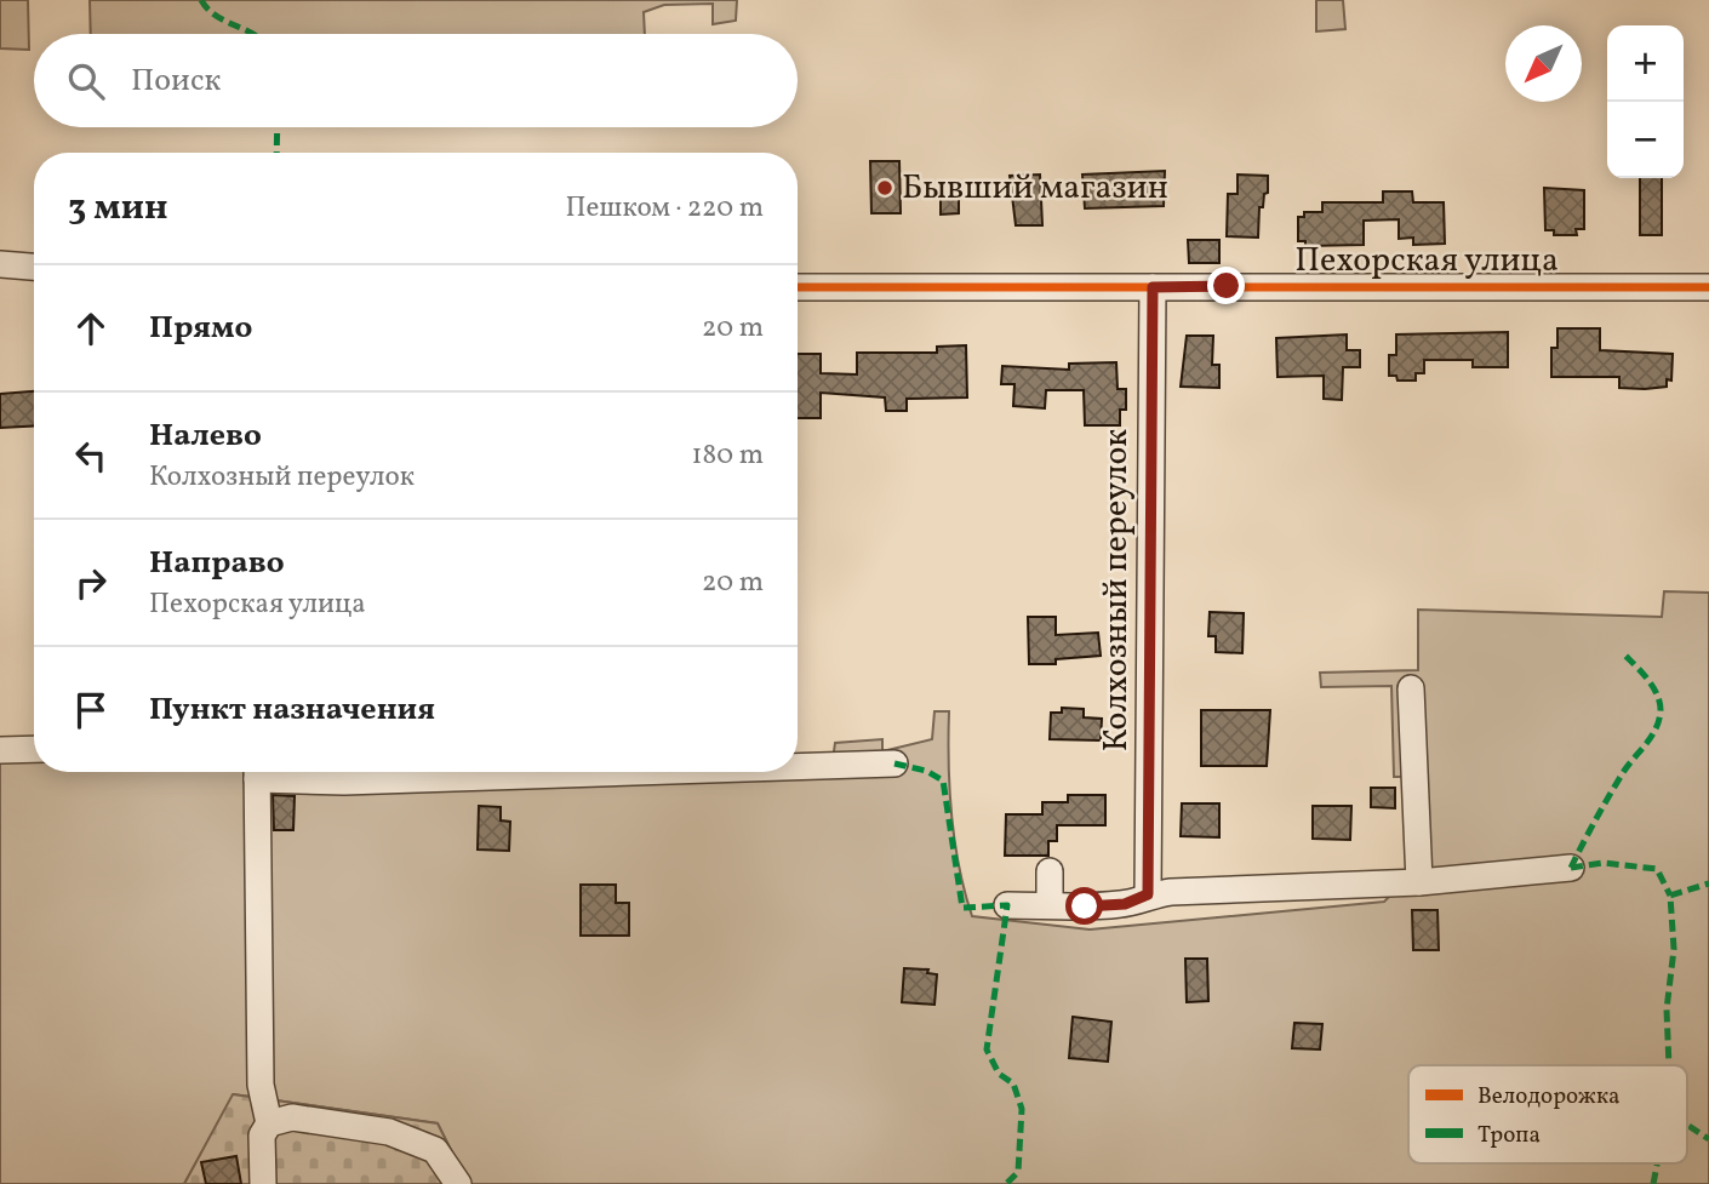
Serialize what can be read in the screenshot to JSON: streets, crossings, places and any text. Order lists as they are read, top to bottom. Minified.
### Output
{"streets":{"street":["Пехорская улица","Колхозный переулок"]},"crossings":[["Пехорская улица","Колхозный переулок"]],"places":["Бывший магазин"],"legend":["Велодорожка","Тропа"],"north":"bottom left","page":{"map_buttons":["+","−"],"search":"Поиск","heading":["3 мин","Пешком · 220 m"],"list":[["Прямо","20 m"],["Налево","Колхозный переулок","180 m"],["Направо","Пехорская улица","20 m"],"Пункт назначения"]}}
